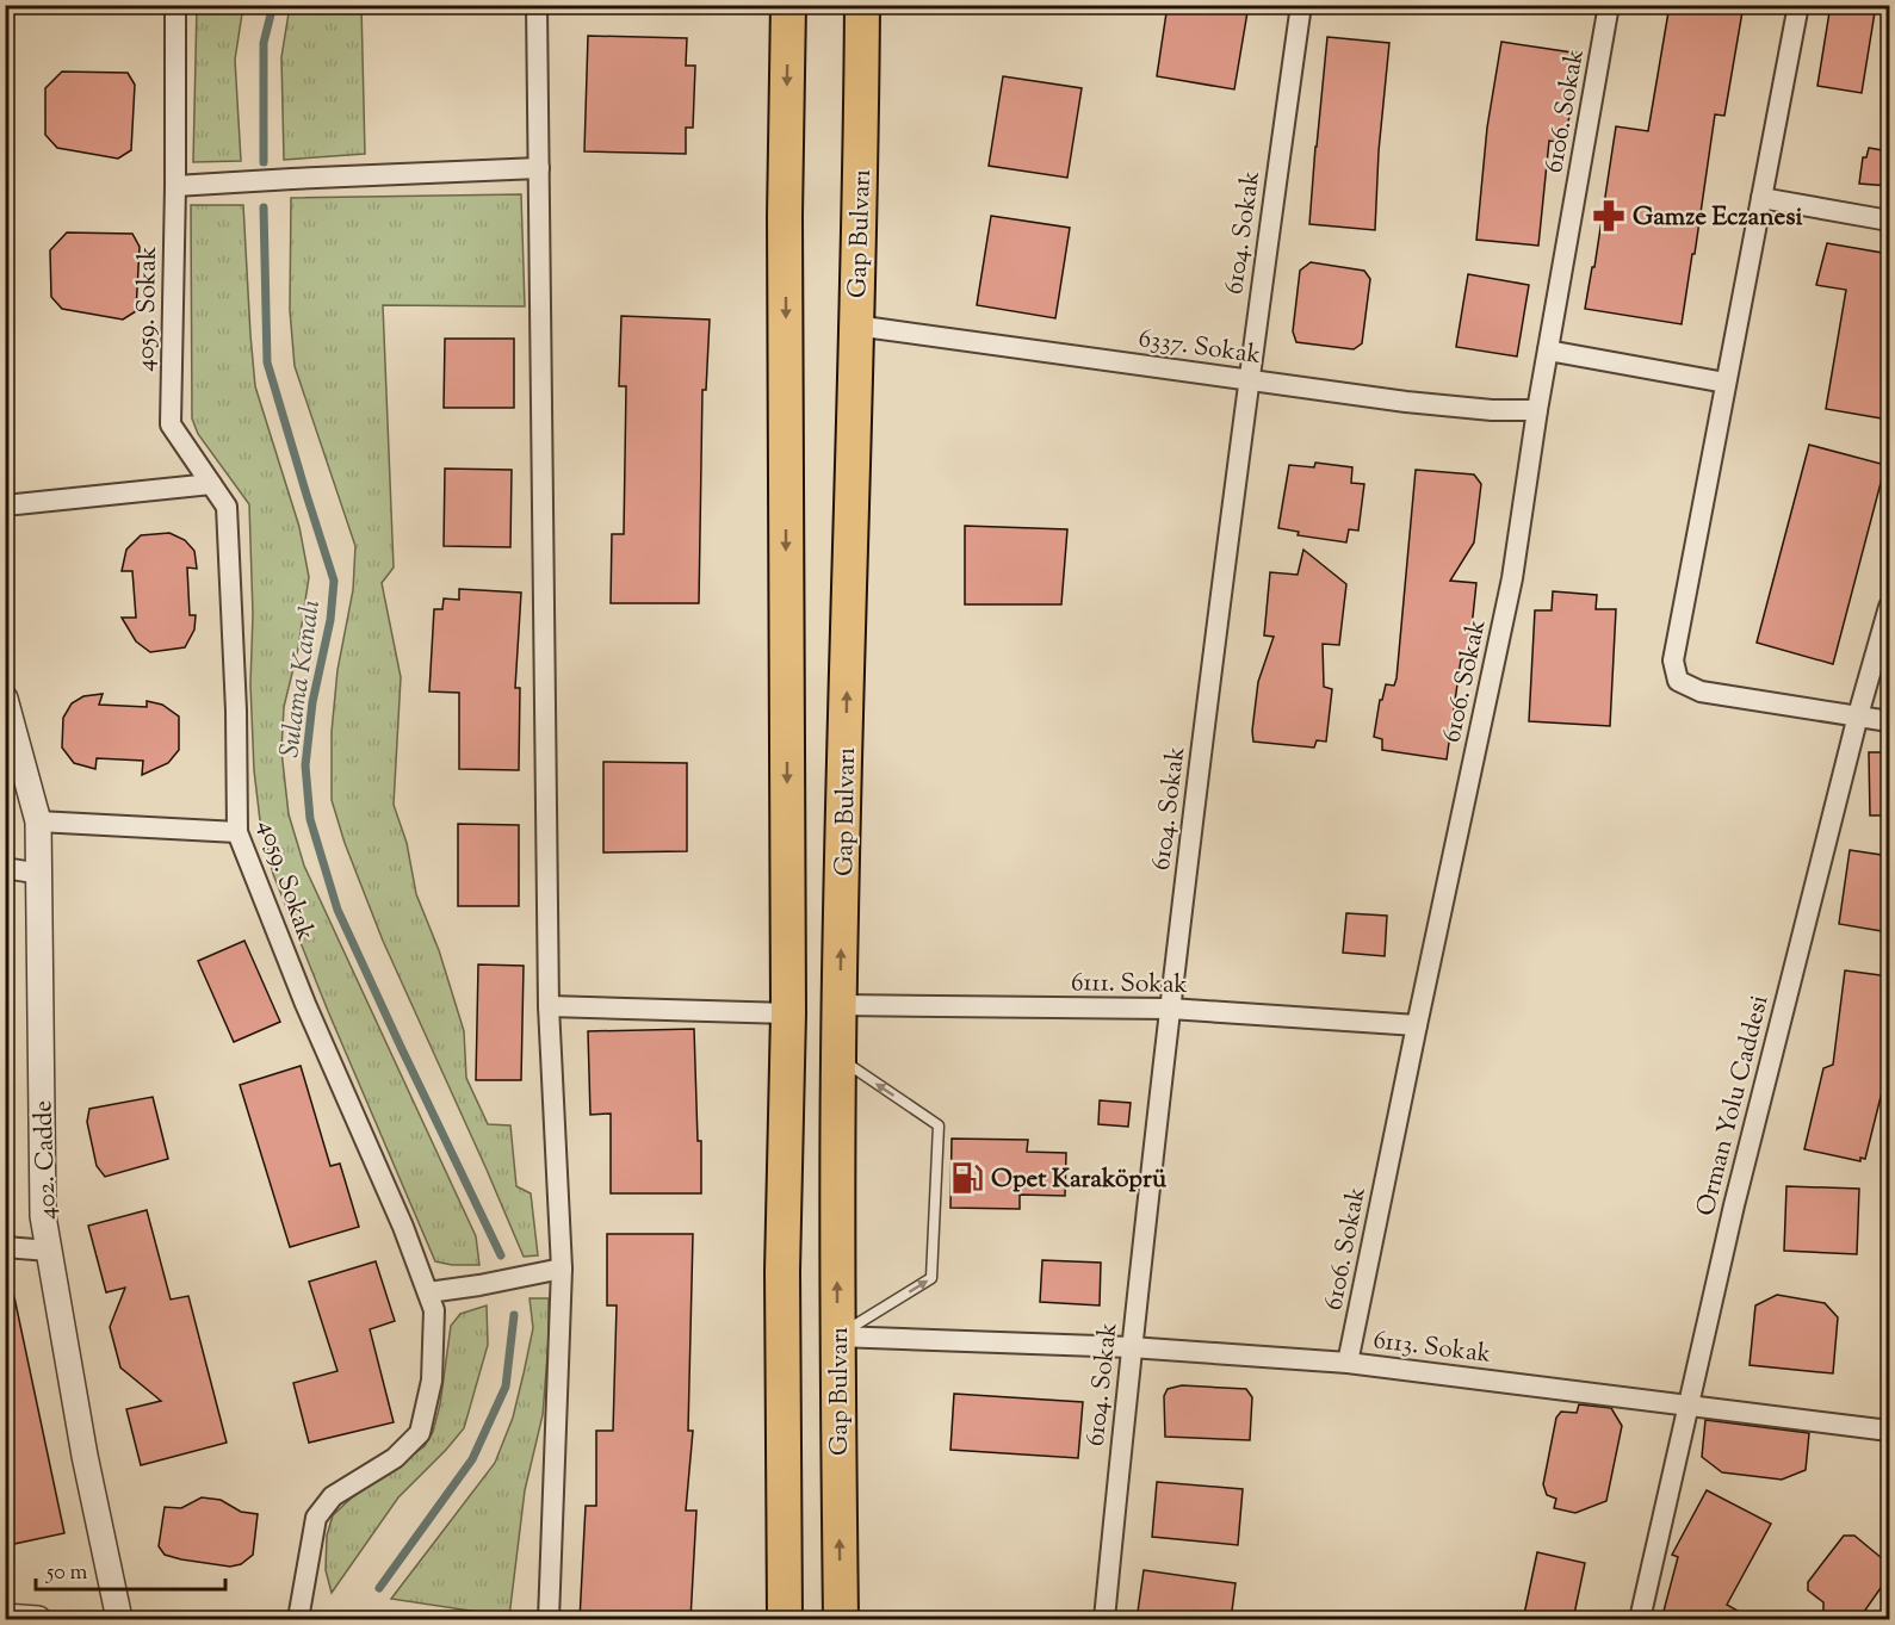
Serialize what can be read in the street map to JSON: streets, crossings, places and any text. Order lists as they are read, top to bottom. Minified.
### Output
{"streets":{"highway":["Gap Bulvarı"],"street":["6106. Sokak","6104. Sokak","4059. Sokak","6337. Sokak","6111. Sokak","Orman Yolu Caddesi","402. Cadde","6113. Sokak"]},"crossings":[["6106. Sokak","6337. Sokak"],["6106. Sokak","6111. Sokak"],["6106. Sokak","6113. Sokak"],["6104. Sokak","6337. Sokak"],["6104. Sokak","6111. Sokak"],["6104. Sokak","6113. Sokak"],["Gap Bulvarı","6337. Sokak"],["Gap Bulvarı","6111. Sokak"],["Gap Bulvarı","6113. Sokak"],["Orman Yolu Caddesi","6113. Sokak"]],"water":["Sulama Kanalı"],"places":{"pharmacy":["Gamze Eczanesi"],"fuel station":["Opet Karaköprü"]},"scale_bar":"50 m"}
